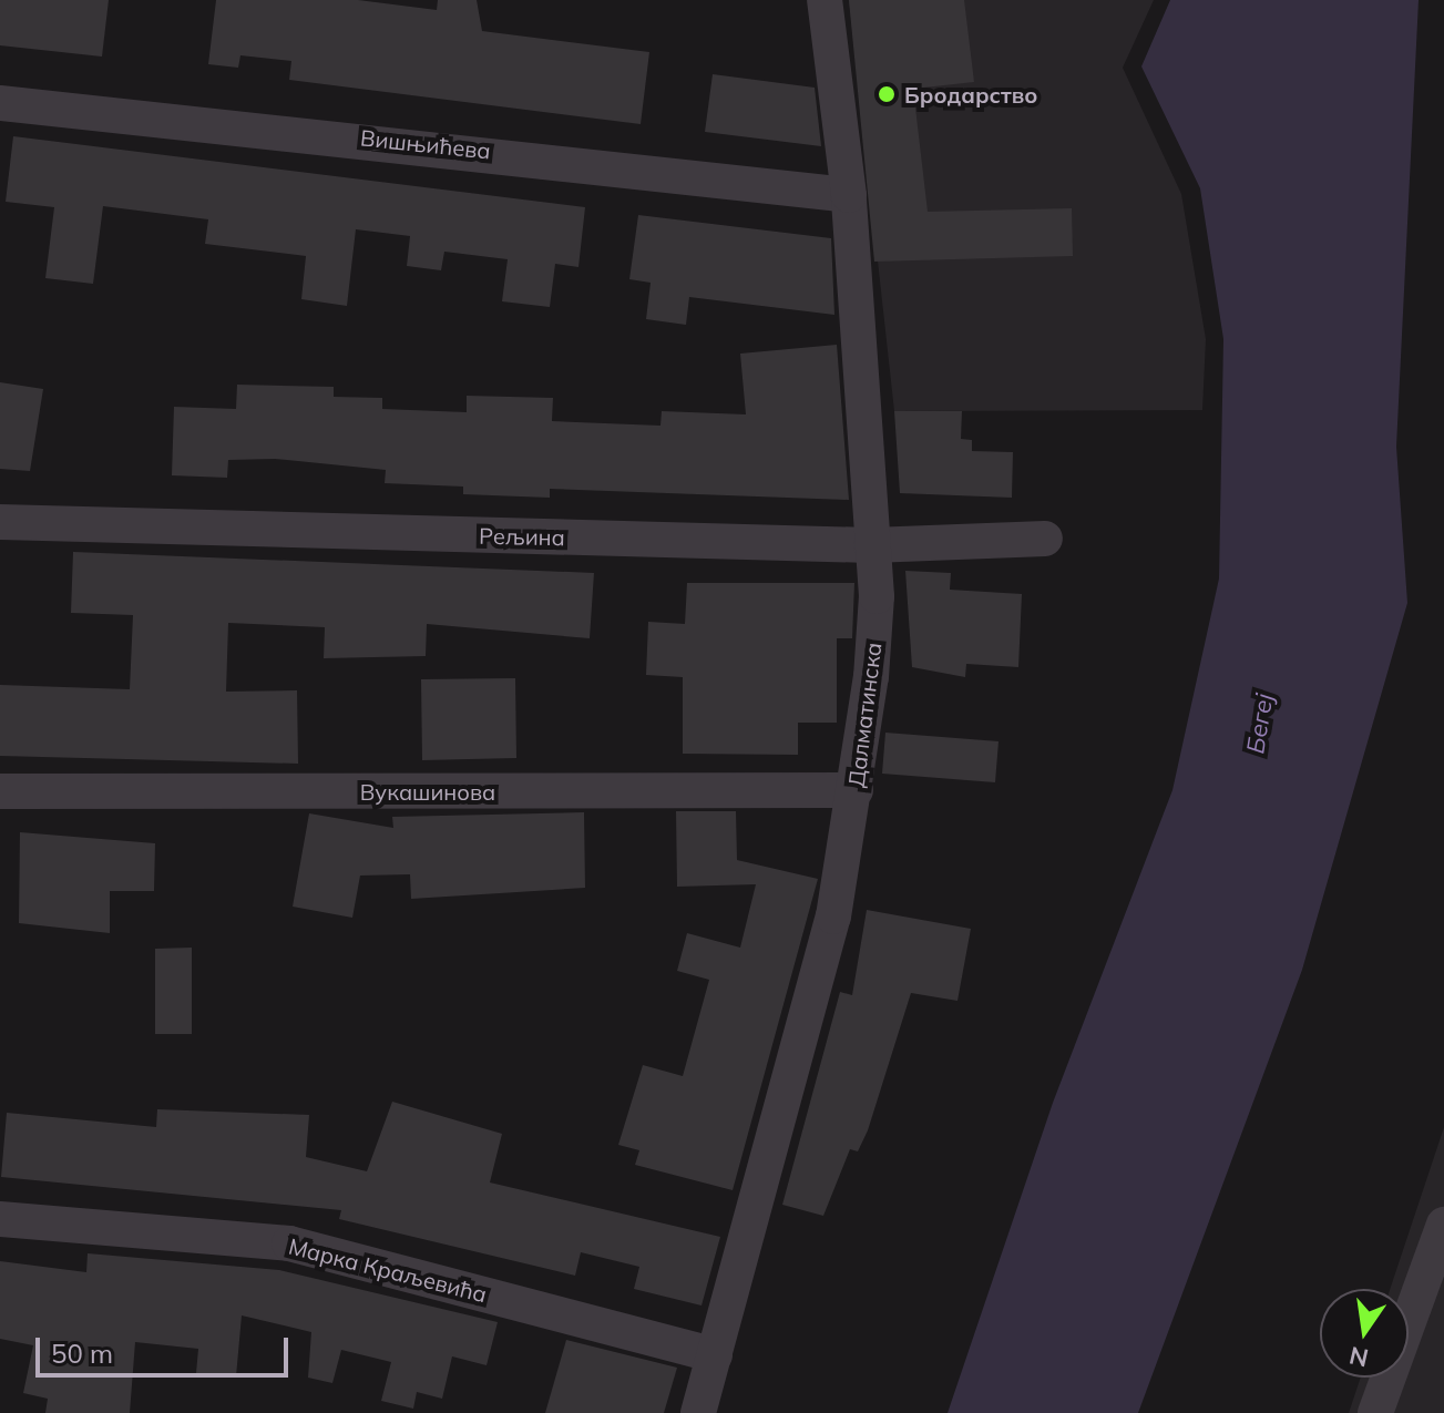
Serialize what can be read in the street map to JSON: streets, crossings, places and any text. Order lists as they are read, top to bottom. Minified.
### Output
{"streets":{"street":["Вишњићева","Рељина","Далматинска","Вукашинова","Марка Краљевића"]},"crossings":[["Вишњићева","Далматинска"],["Рељина","Далматинска"],["Далматинска","Вукашинова"],["Далматинска","Марка Краљевића"]],"water":["Бегеј"],"places":["Бродарство"],"scale_bar":"50 m","north":"bottom"}
